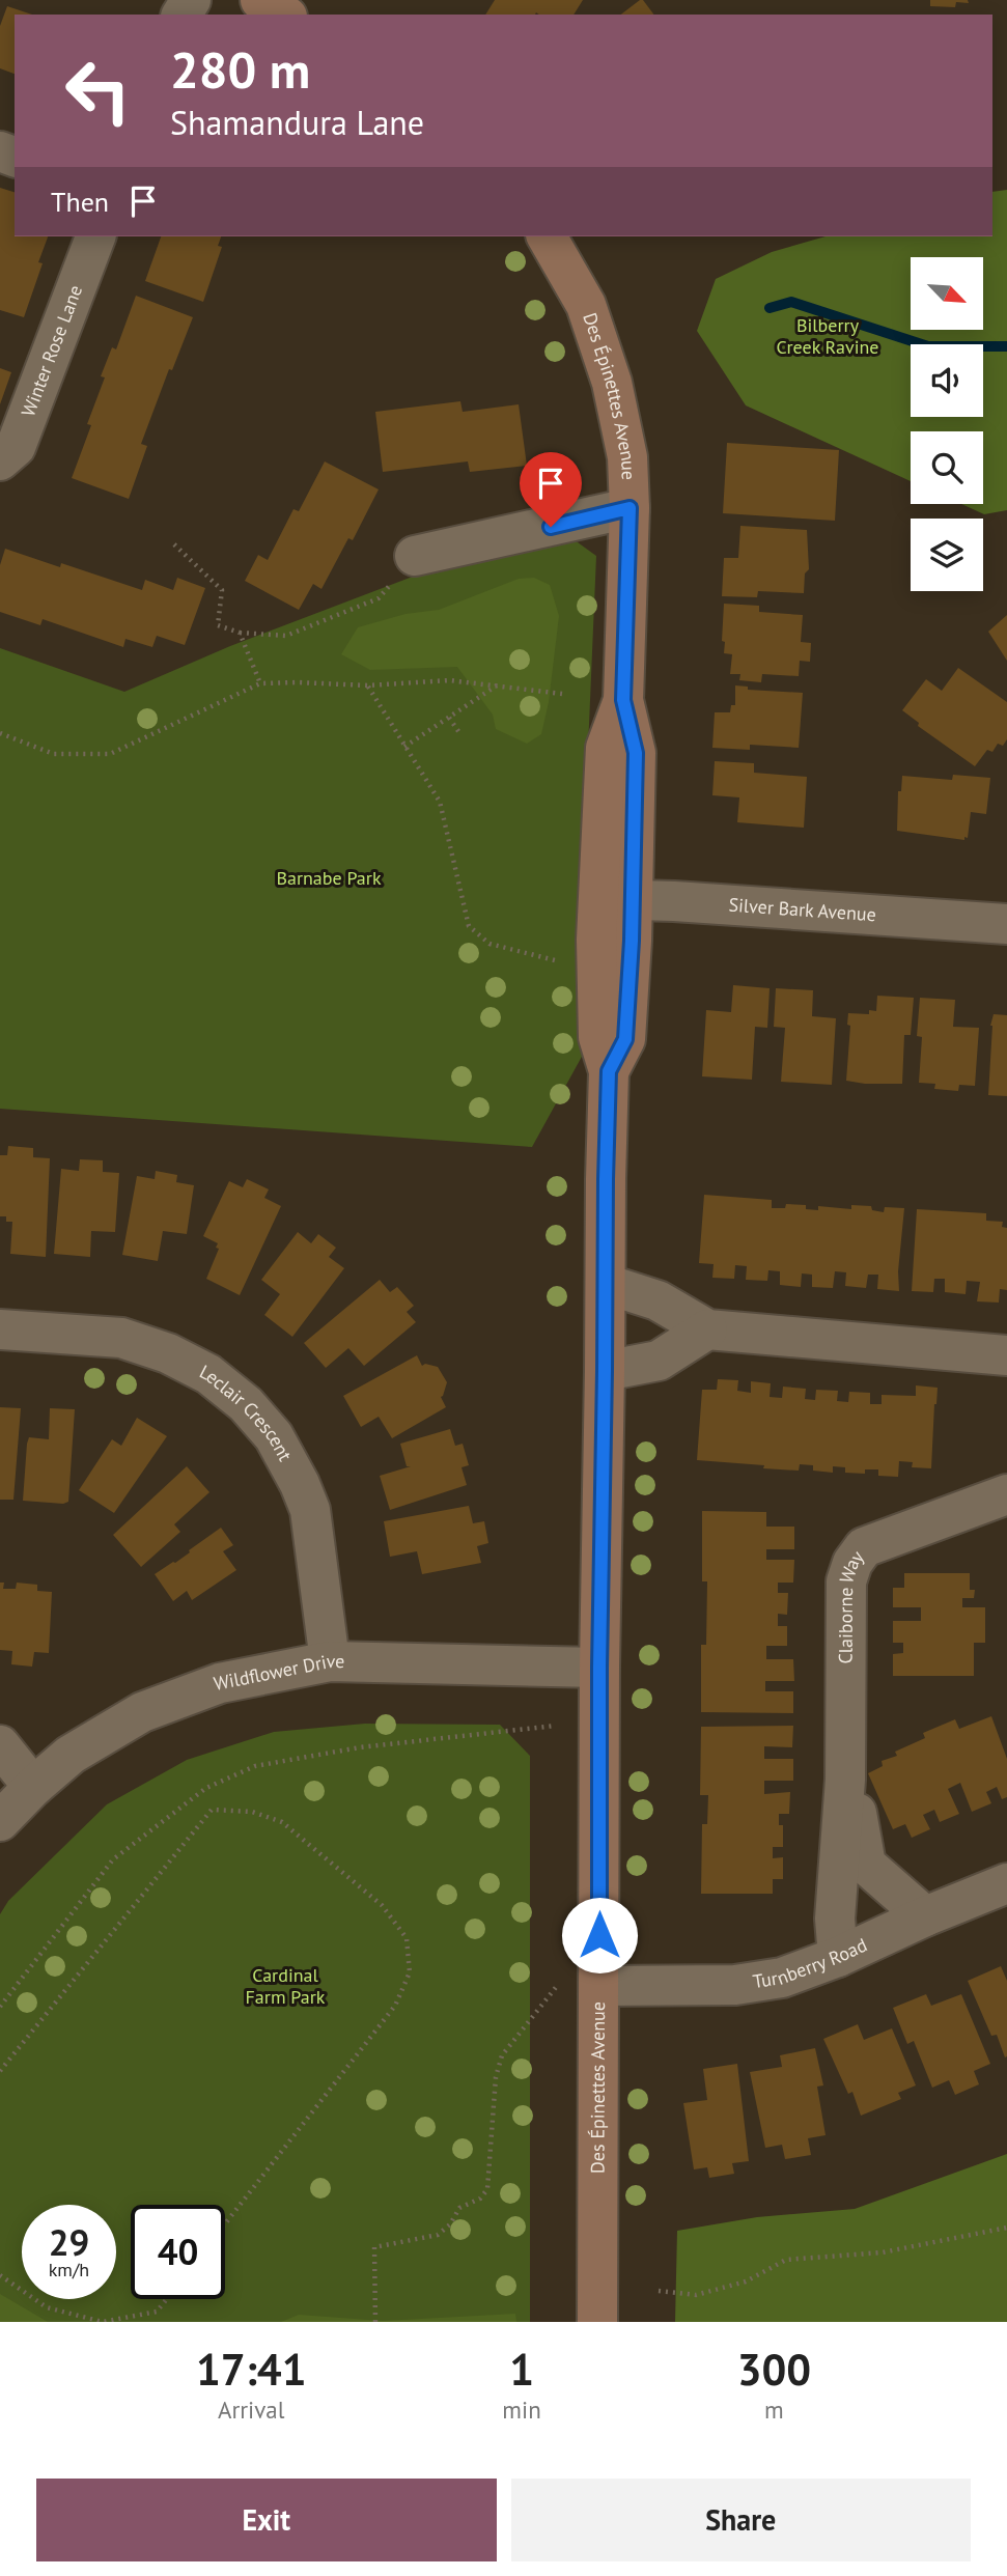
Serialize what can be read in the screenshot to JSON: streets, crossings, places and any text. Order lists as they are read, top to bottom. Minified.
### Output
{"streets":{"street":["Winter Rose Lane","Des Épinettes Avenue","Silver Bark Avenue","Leclair Crescent","Claiborne Way","Wildflower Drive","Turnberry Road"]},"crossings":[["Des Épinettes Avenue","Silver Bark Avenue"],["Des Épinettes Avenue","Wildflower Drive"],["Des Épinettes Avenue","Turnberry Road"],["Leclair Crescent","Wildflower Drive"],["Claiborne Way","Turnberry Road"]],"parks":["Bilberry Creek Ravine","Barnabe Park","Cardinal Farm Park"],"north":"bottom right","page":{"turn":["280 m","Shamandura Lane"],"then":"Then","speed":"29 km/h","limit":"40","eta":["17:41","Arrival","1","min","300","m"],"buttons":["Exit","Share"]}}
